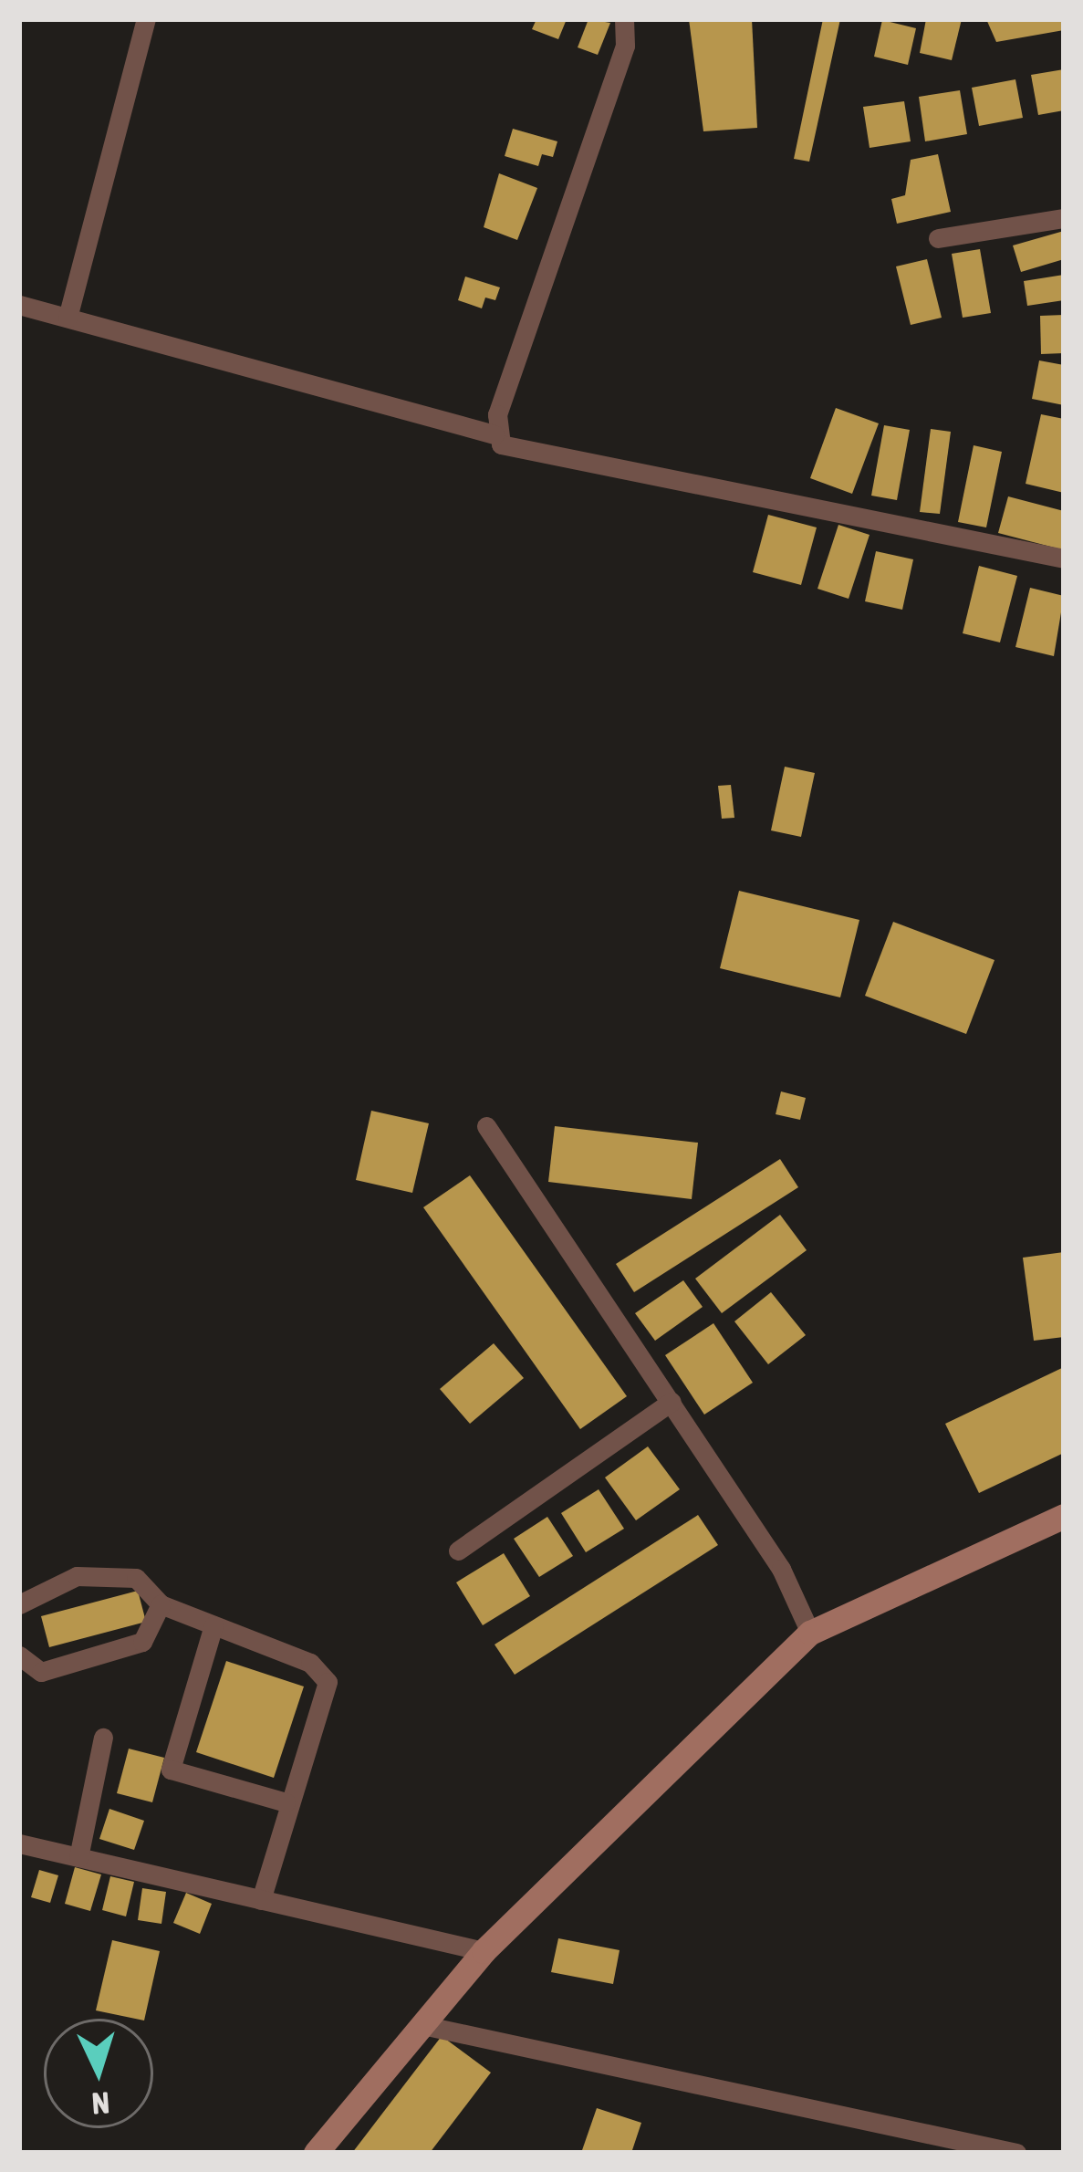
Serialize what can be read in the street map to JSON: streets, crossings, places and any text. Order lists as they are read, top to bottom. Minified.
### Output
{"north":"bottom"}
